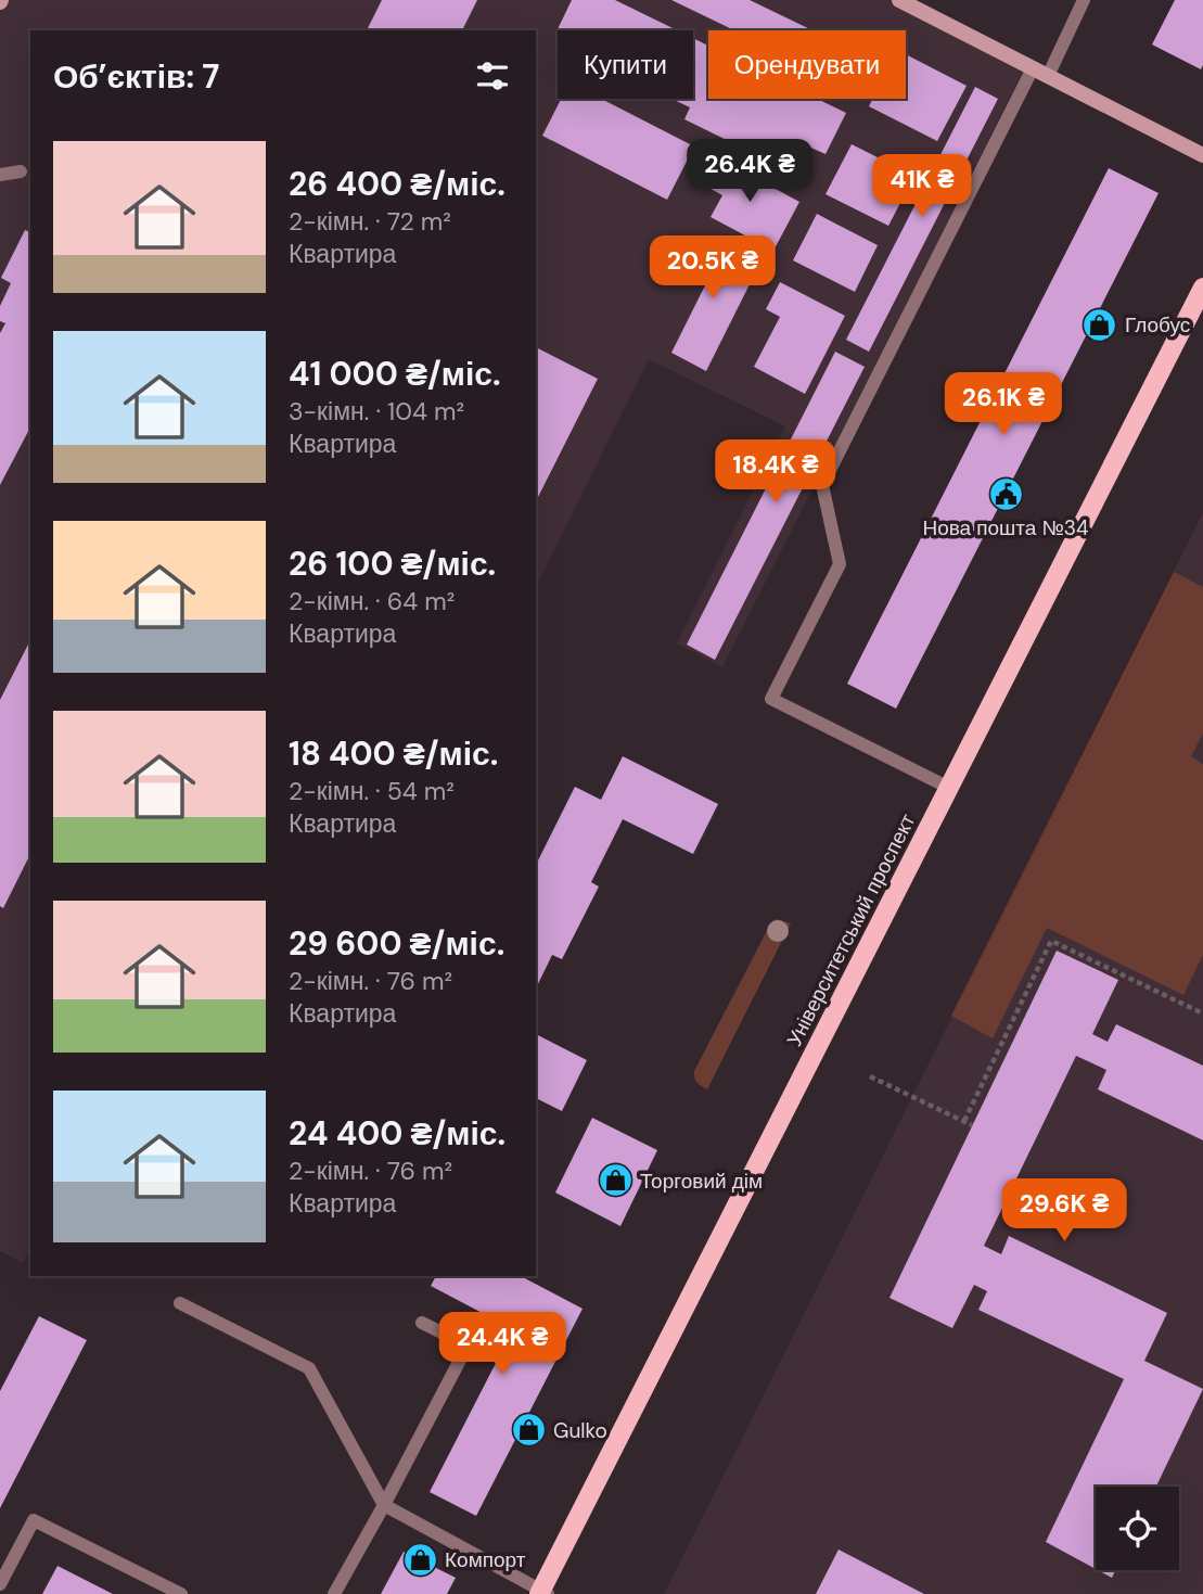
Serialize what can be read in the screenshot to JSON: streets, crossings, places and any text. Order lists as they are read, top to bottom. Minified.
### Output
{"streets":{"main road":["Університетський проспект"]},"places":{"shop":["Глобус","Торговий дім","Gulko","Компорт"],"public building":["Нова пошта №34"]},"page":{"chip":["Купити","Орендувати"],"heading":"Об’єктів: 7","list":[{"name":"26 400 ₴/міс.","note":"2-кімн. · 72 m² · Квартира"},{"name":"41 000 ₴/міс.","note":"3-кімн. · 104 m² · Квартира"},{"name":"26 100 ₴/міс.","note":"2-кімн. · 64 m² · Квартира"},{"name":"18 400 ₴/міс.","note":"2-кімн. · 54 m² · Квартира"},{"name":"29 600 ₴/міс.","note":"2-кімн. · 76 m² · Квартира"},{"name":"24 400 ₴/міс.","note":"2-кімн. · 76 m² · Квартира"}],"price":["26.4K ₴","41K ₴","20.5K ₴","26.1K ₴","18.4K ₴","29.6K ₴","24.4K ₴"]}}
